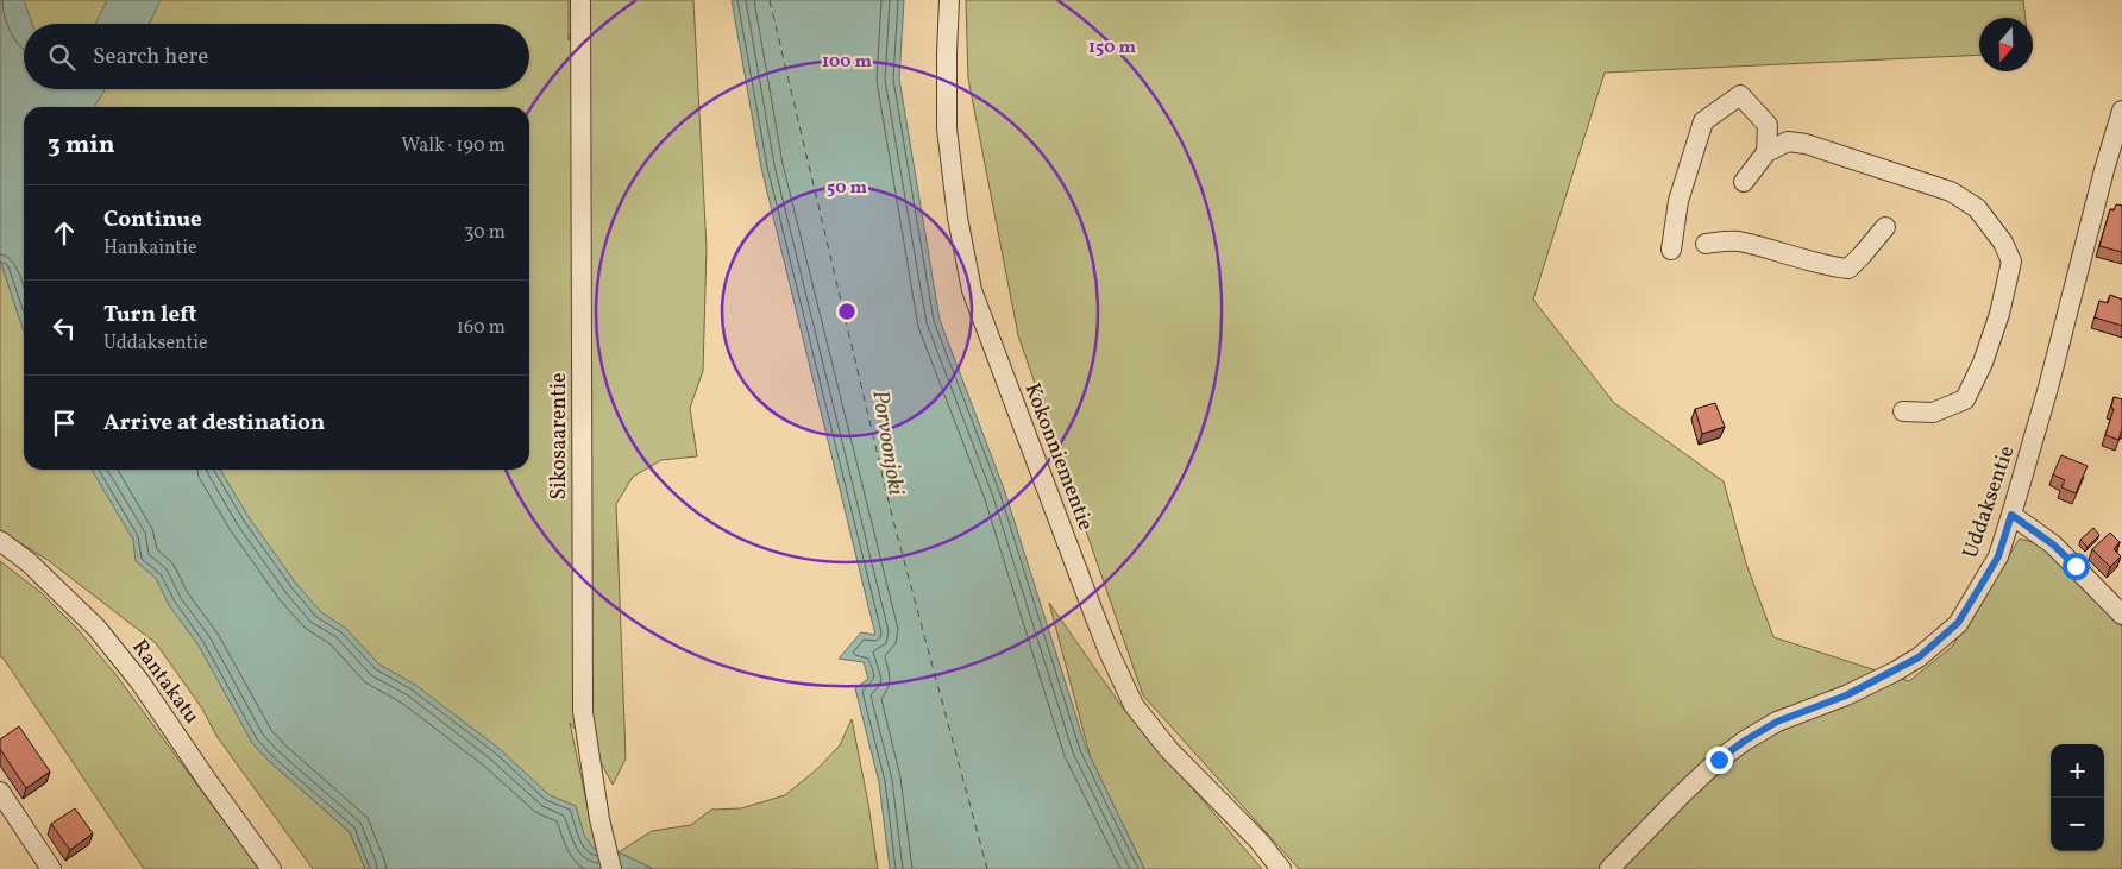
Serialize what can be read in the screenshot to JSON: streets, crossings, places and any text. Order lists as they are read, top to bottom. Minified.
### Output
{"streets":{"street":["Sikosaarentie","Kokonniementie","Uddaksentie","Rantakatu"]},"water":["Porvoonjoki"],"north":"bottom","page":{"search":"Search here","heading":["3 min","Walk · 190 m"],"list":[["Continue","Hankaintie","30 m"],["Turn left","Uddaksentie","160 m"],"Arrive at destination"],"map_buttons":["+","−"]},"rings":["150 m","100 m","50 m"]}
